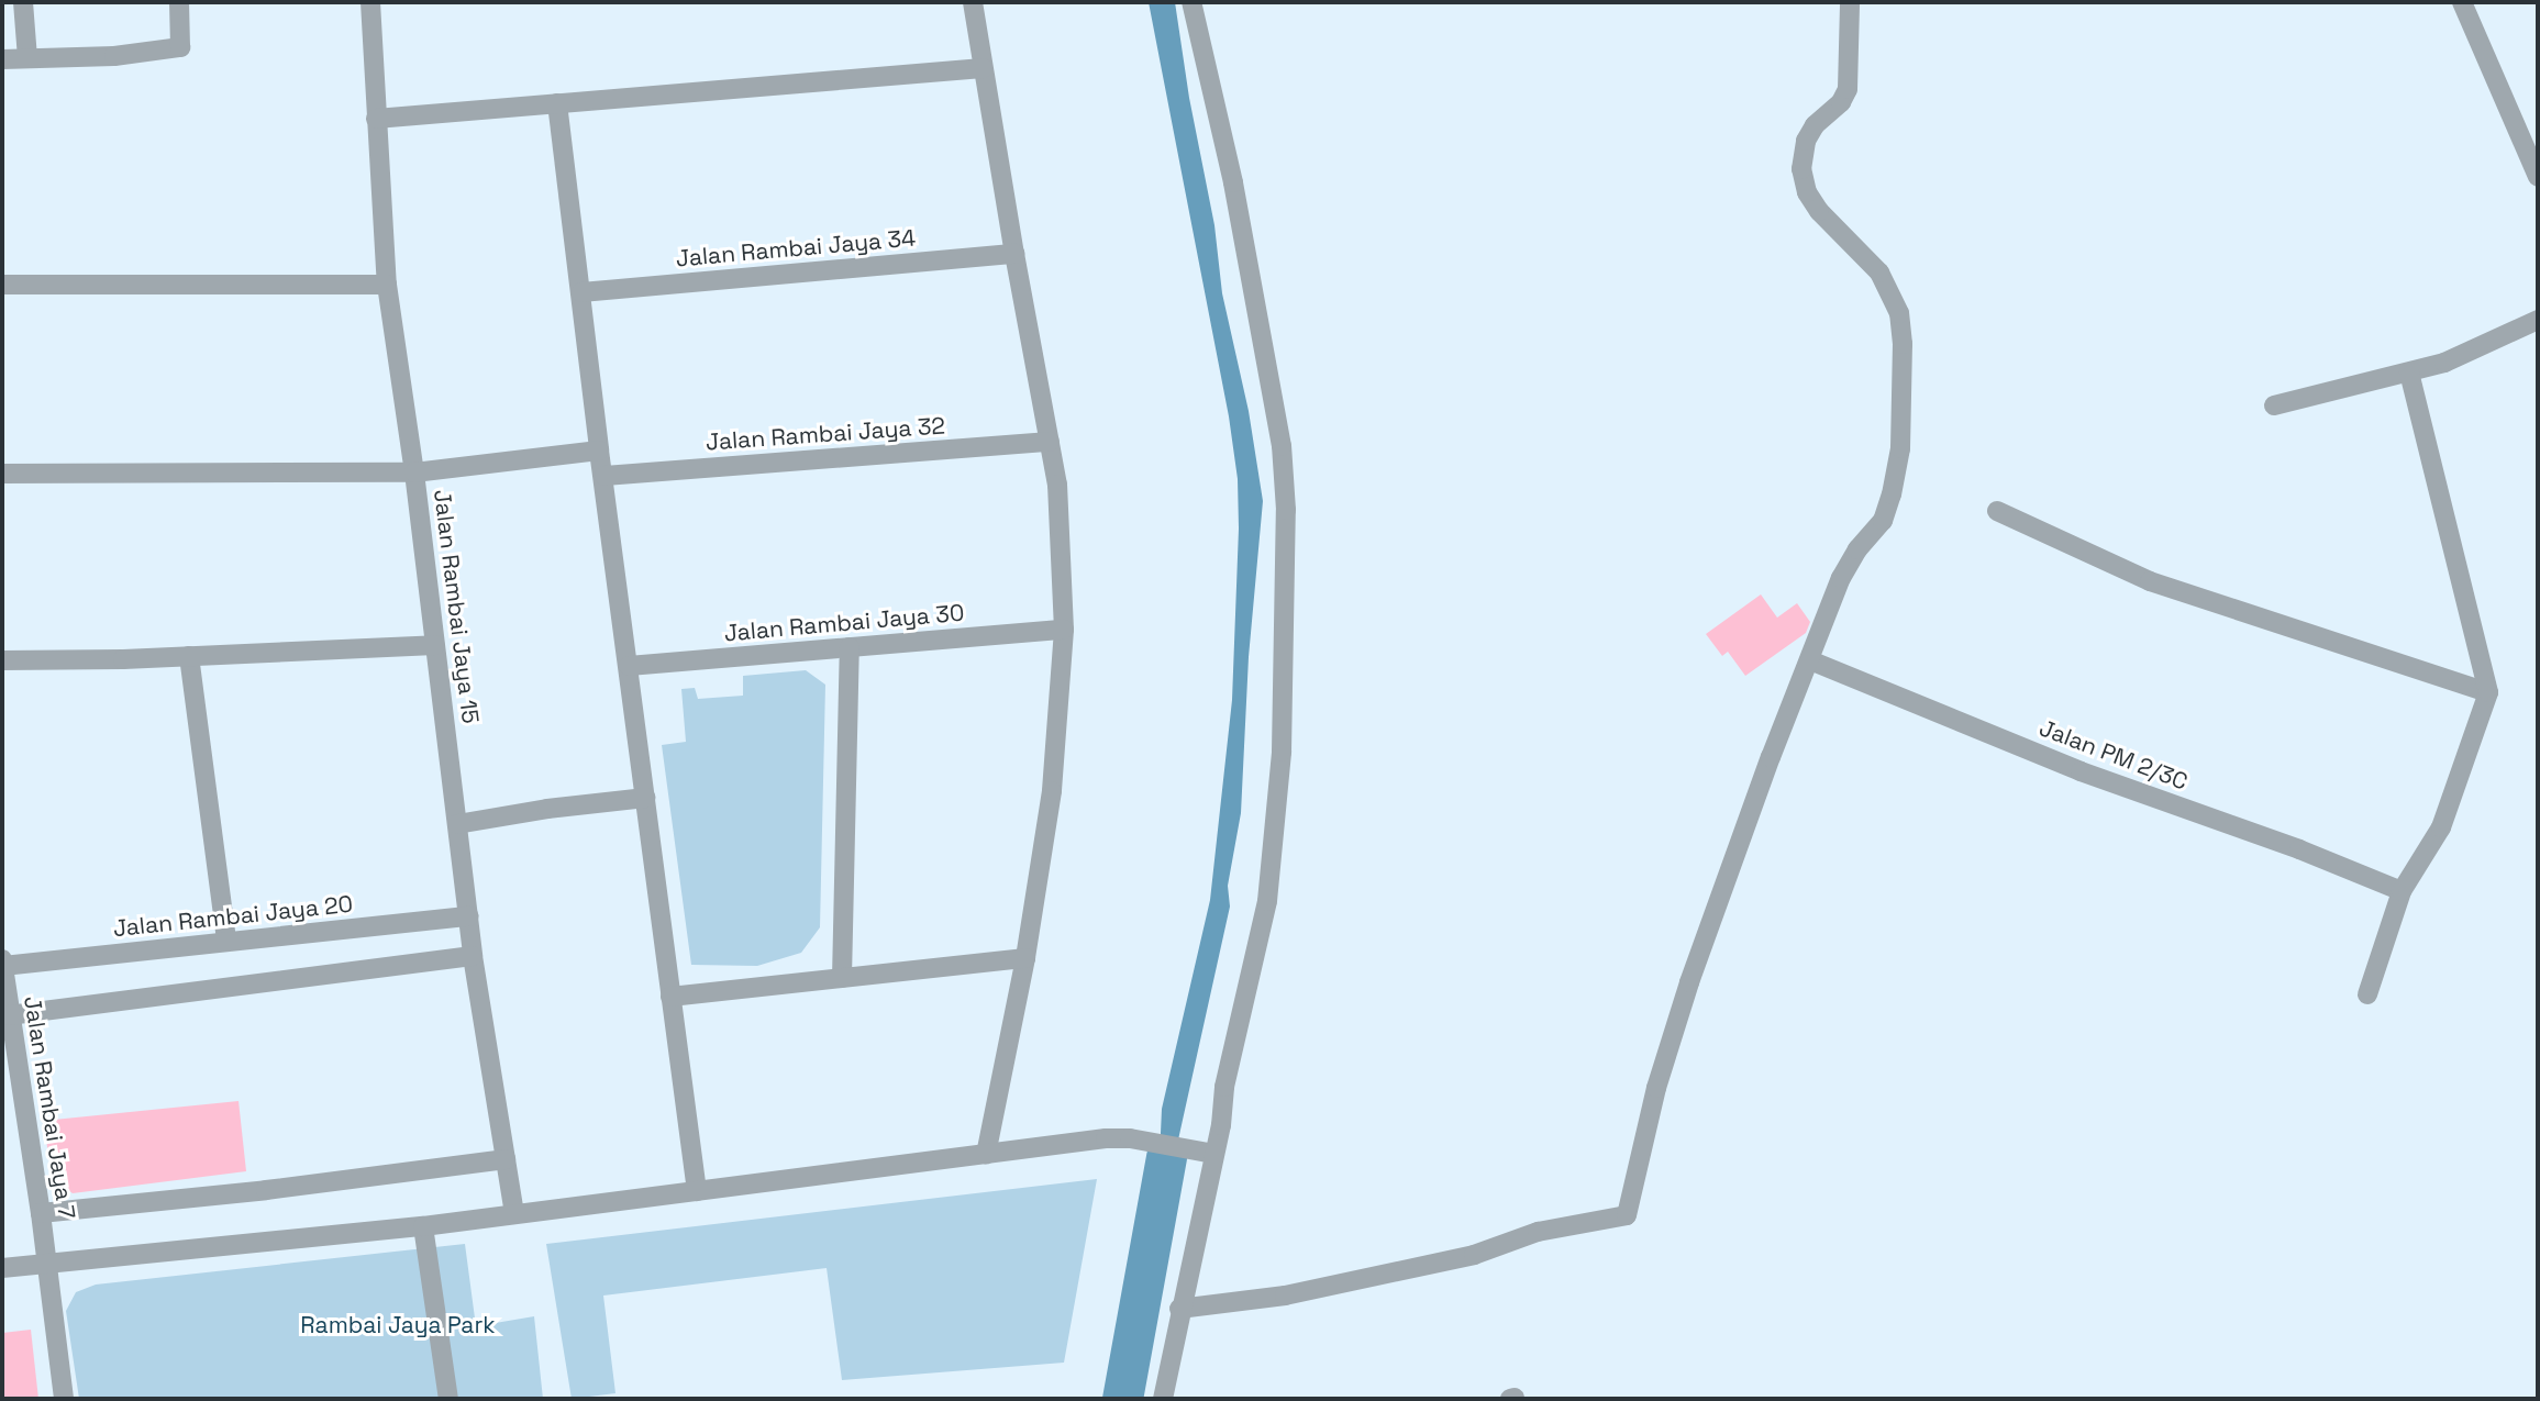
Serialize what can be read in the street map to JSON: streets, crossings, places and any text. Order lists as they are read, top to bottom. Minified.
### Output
{"streets":{"street":["Jalan Rambai Jaya 34","Jalan Rambai Jaya 32","Jalan Rambai Jaya 15","Jalan Rambai Jaya 30","Jalan PM 2/3C","Jalan Rambai Jaya 20","Jalan Rambai Jaya 7"]},"crossings":[["Jalan Rambai Jaya 15","Jalan Rambai Jaya 20"],["Jalan Rambai Jaya 20","Jalan Rambai Jaya 7"]],"parks":["Rambai Jaya Park"]}
